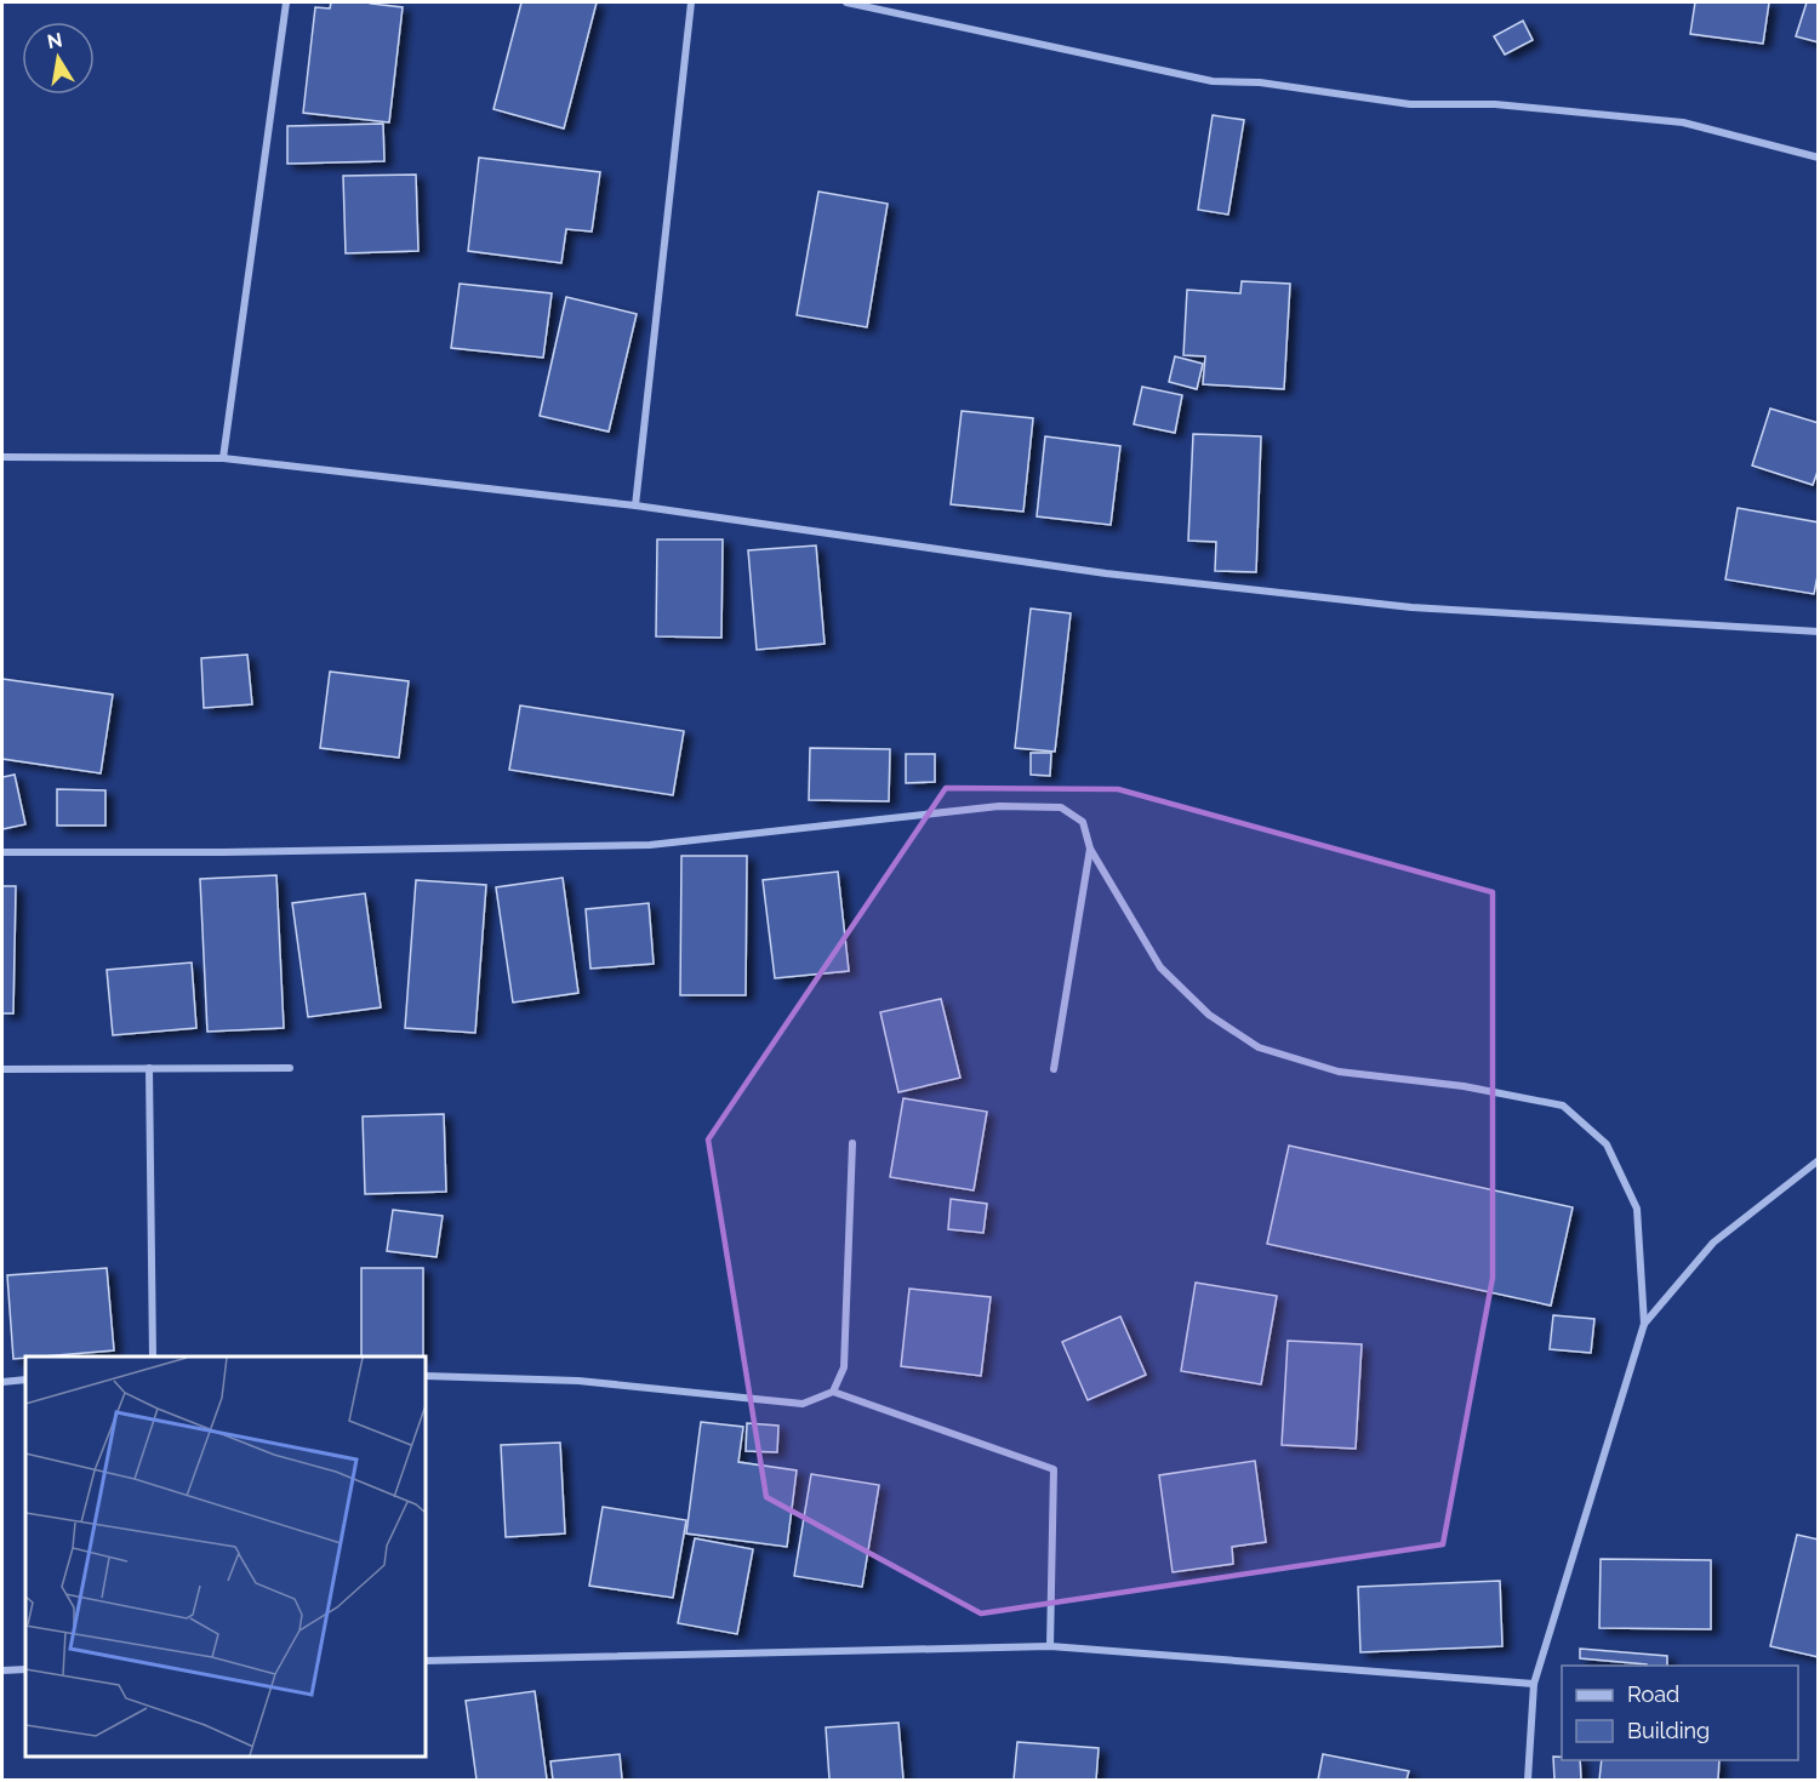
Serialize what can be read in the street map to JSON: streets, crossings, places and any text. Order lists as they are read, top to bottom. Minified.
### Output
{"legend":["Road","Building"],"north":"top"}
